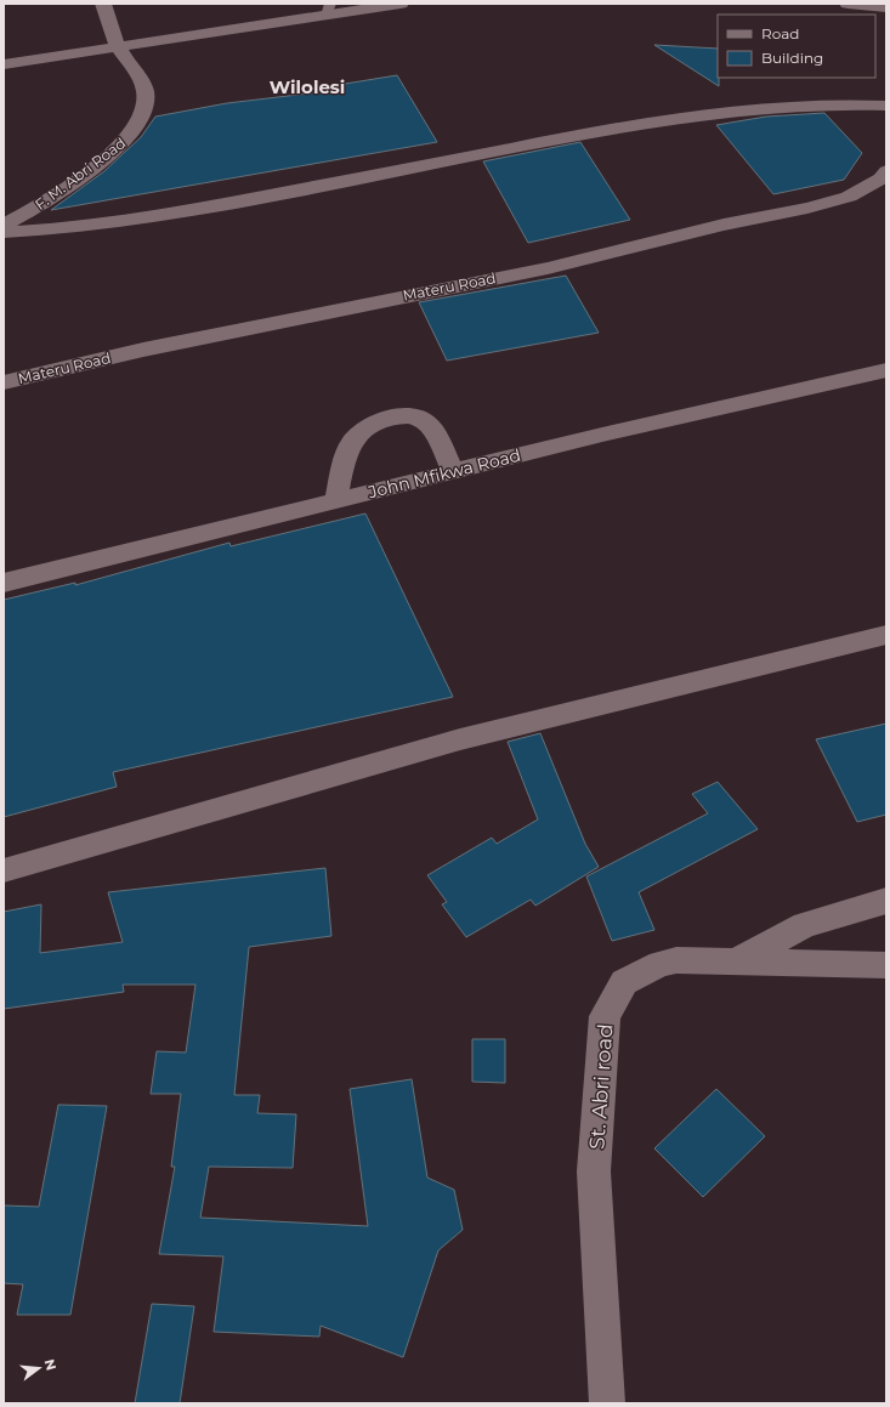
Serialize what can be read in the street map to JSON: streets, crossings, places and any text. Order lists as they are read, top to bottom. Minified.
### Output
{"streets":{"street":["F. M. Abri Road","Materu Road","John Mfikwa Road","St. Abri road"]},"districts":["Wilolesi"],"legend":["Road","Building"],"north":"right"}
